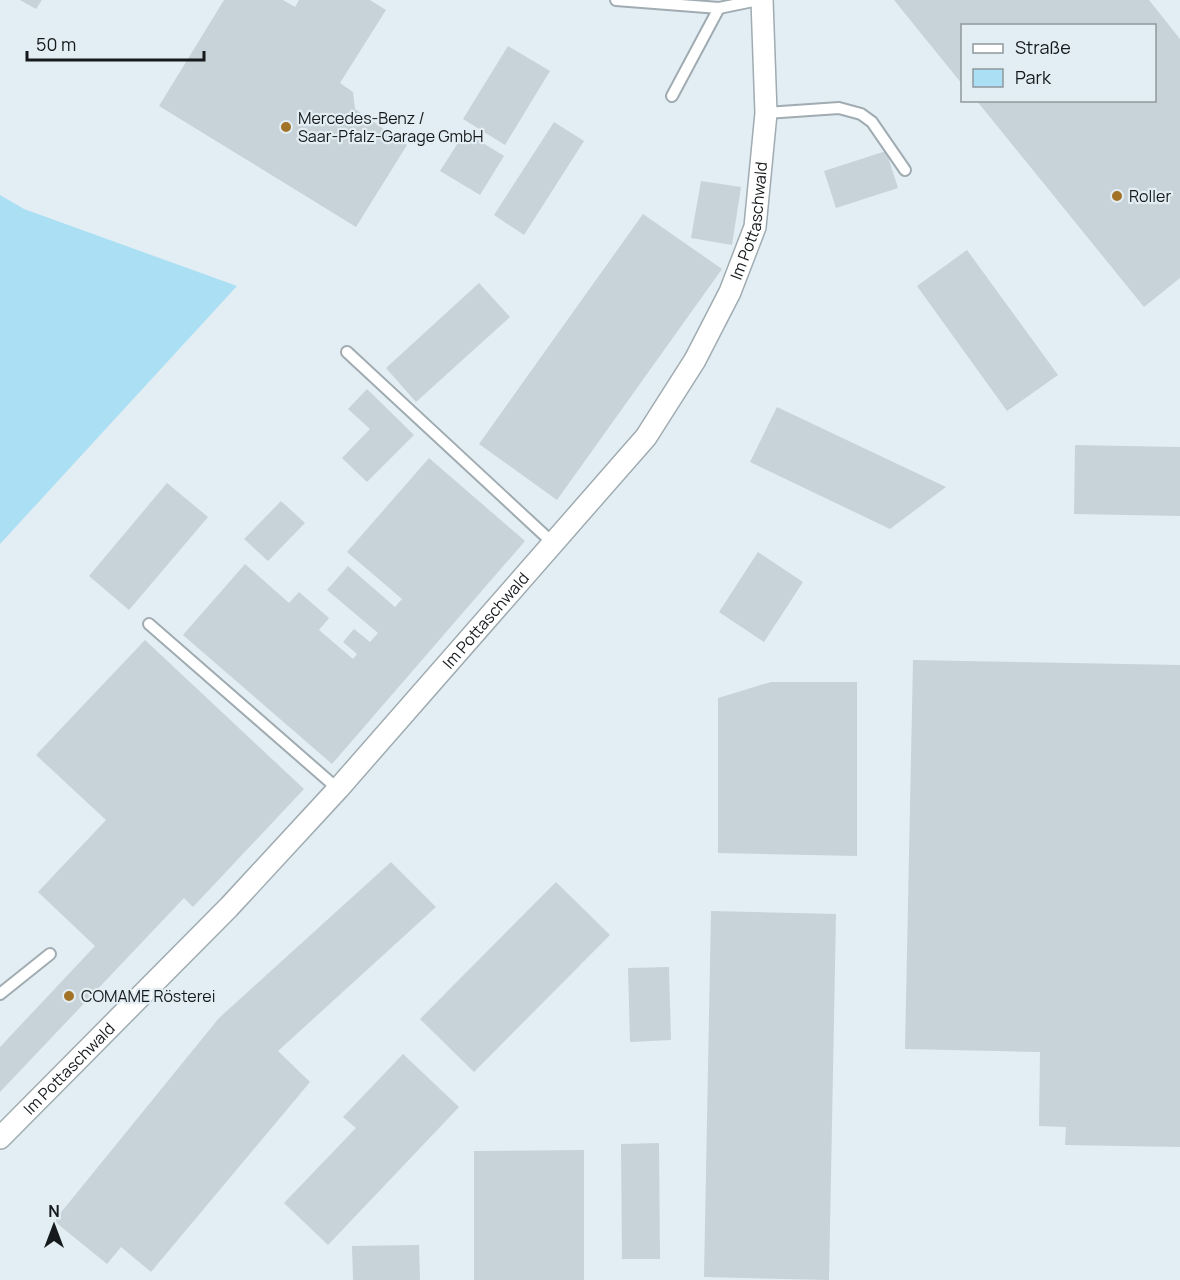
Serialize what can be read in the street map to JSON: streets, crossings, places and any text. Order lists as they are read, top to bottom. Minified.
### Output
{"streets":{"street":["Im Pottaschwald"]},"places":["Mercedes-Benz / Saar-Pfalz-Garage GmbH","Roller","COMAME Rösterei"],"legend":["Straße","Park"],"scale_bar":"50 m","north":"top"}
